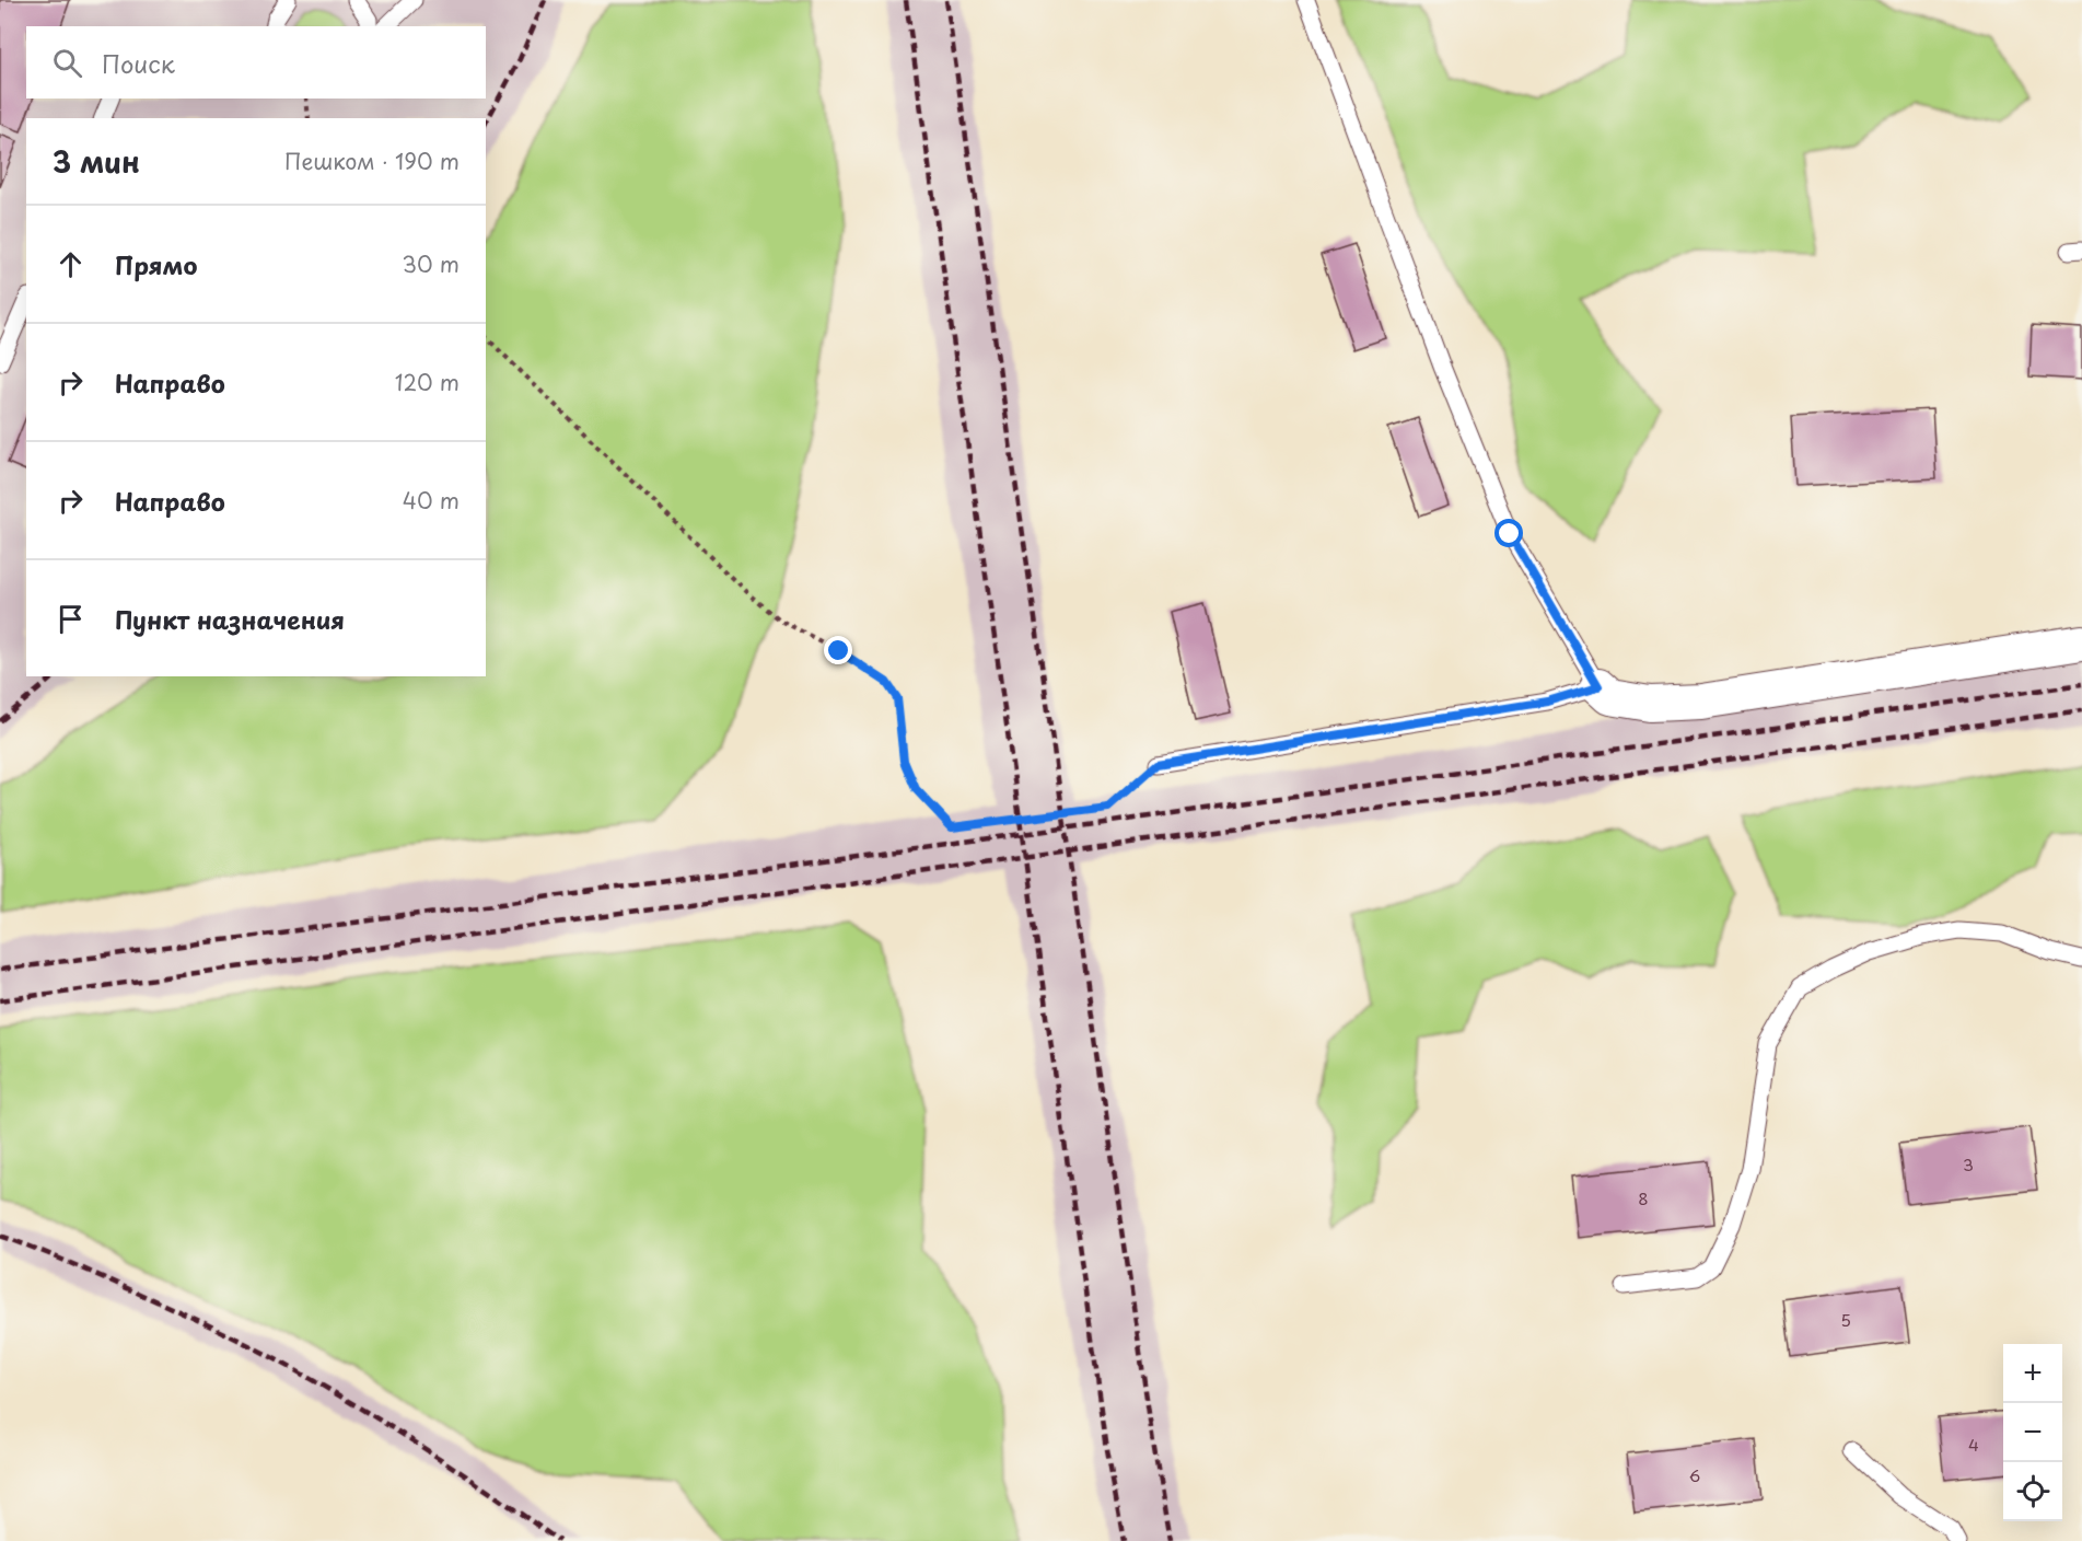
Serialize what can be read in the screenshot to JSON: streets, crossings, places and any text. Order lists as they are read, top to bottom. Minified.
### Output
{"house_numbers":["3","8","5","4","6"],"page":{"search":"Поиск","heading":["3 мин","Пешком · 190 m"],"list":[["Прямо","30 m"],["Направо","120 m"],["Направо","40 m"],"Пункт назначения"],"map_buttons":["+","−"]}}
